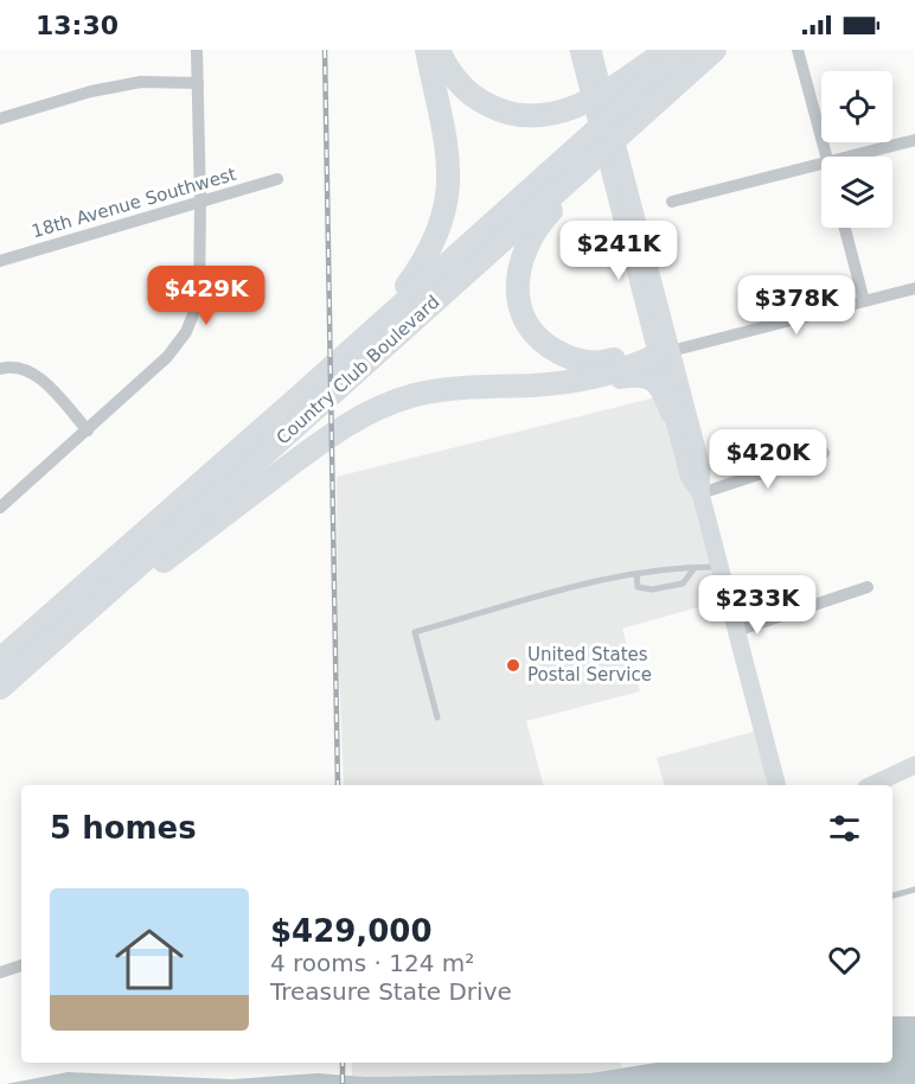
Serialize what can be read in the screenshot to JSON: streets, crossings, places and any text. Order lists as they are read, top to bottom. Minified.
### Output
{"streets":{"highway":["Country Club Boulevard"],"street":["18th Avenue Southwest"]},"places":["United States Postal Service"],"page":{"status":"13:30","price":["$241K","$429K","$378K","$420K","$233K"],"heading":"5 homes","list":[{"name":"$429,000","note":"4 rooms · 124 m² · Treasure State Drive"}]}}
